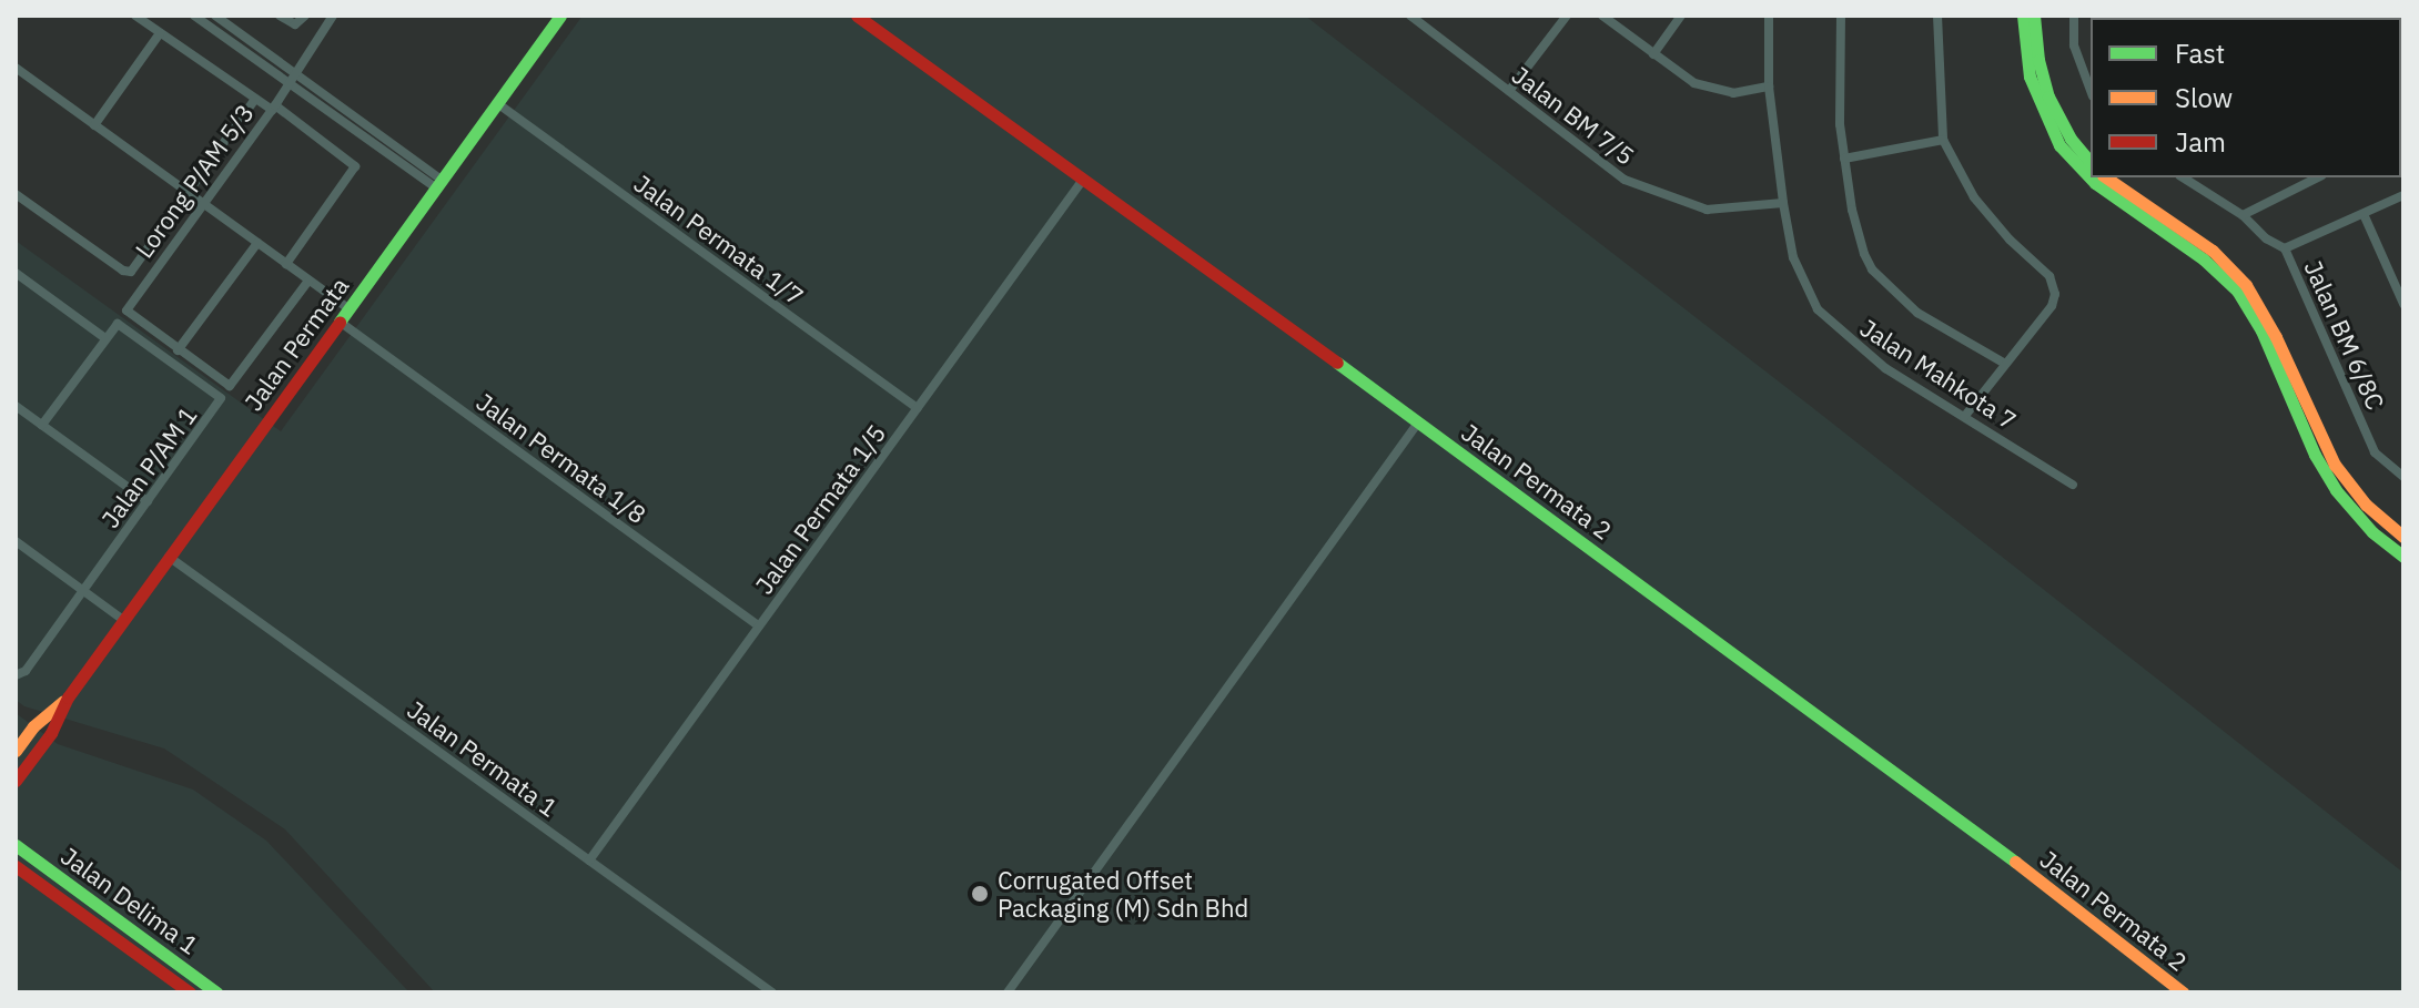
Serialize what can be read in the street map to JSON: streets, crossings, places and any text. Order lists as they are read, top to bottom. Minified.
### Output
{"streets":{"street":["Jalan BM 7/5","Lorong P/AM 5/3","Jalan Permata 1/7","Jalan BM 6/8C","Jalan Permata","Jalan Mahkota 7","Jalan Permata 1/8","Jalan P/AM 1","Jalan Permata 2","Jalan Permata 1/5","Jalan Permata 1","Jalan Delima 1"]},"crossings":[["Jalan BM 7/5","Jalan Mahkota 7"],["Jalan Permata 1/7","Jalan Permata"],["Jalan Permata 1/7","Jalan Permata 1/5"],["Jalan Permata","Jalan Permata 1/8"],["Jalan Permata","Jalan Permata 1"],["Jalan Permata 1/8","Jalan Permata 1/5"],["Jalan Permata 2","Jalan Permata 1/5"],["Jalan Permata 1/5","Jalan Permata 1"]],"places":["Corrugated Offset Packaging (M) Sdn Bhd"],"legend":["Fast","Slow","Jam"]}
